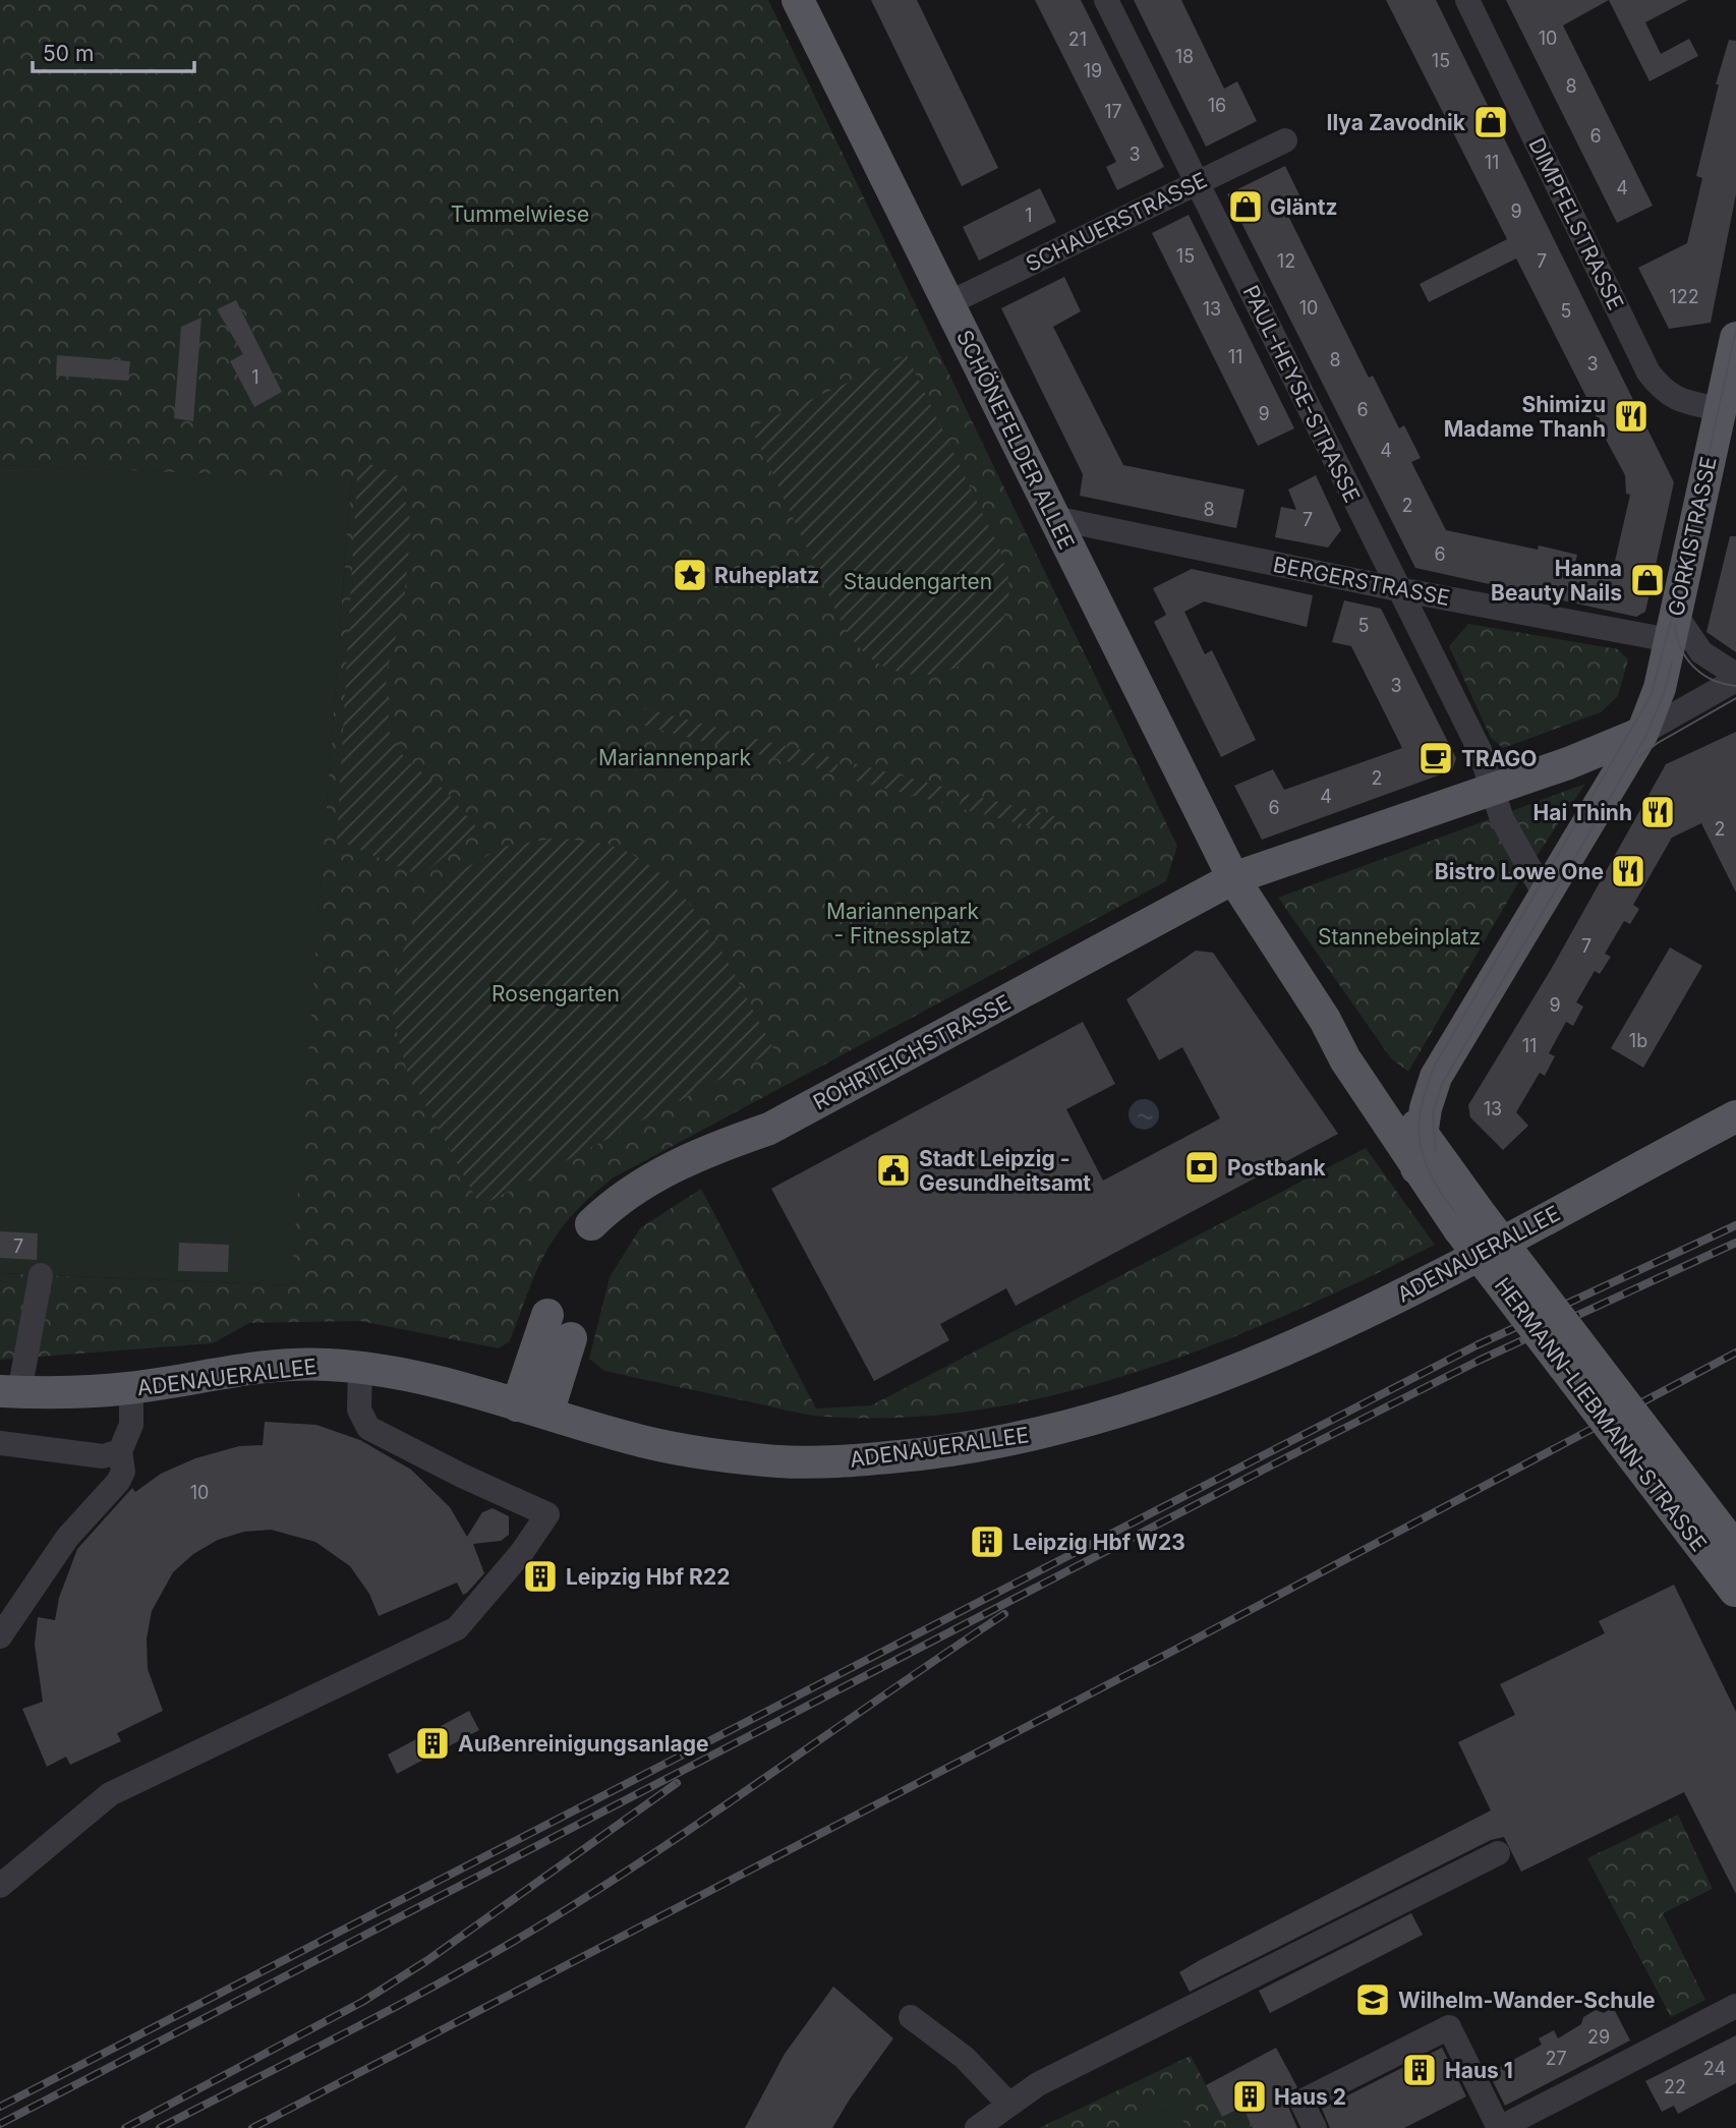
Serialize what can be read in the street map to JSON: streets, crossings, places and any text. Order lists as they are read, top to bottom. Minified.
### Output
{"streets":{"main road":["SCHÖNEFELDER ALLEE","GORKISTRASSE","ROHRTEICHSTRASSE","ADENAUERALLEE","HERMANN-LIEBMANN-STRASSE"],"street":["SCHAUERSTRASSE","DIMPFELSTRASSE","PAUL-HEYSE-STRASSE","BERGERSTRASSE"]},"crossings":[["SCHAUERSTRASSE","PAUL-HEYSE-STRASSE"],["SCHAUERSTRASSE","SCHÖNEFELDER ALLEE"],["DIMPFELSTRASSE","GORKISTRASSE"],["PAUL-HEYSE-STRASSE","BERGERSTRASSE"],["SCHÖNEFELDER ALLEE","BERGERSTRASSE"],["SCHÖNEFELDER ALLEE","ROHRTEICHSTRASSE"],["GORKISTRASSE","BERGERSTRASSE"]],"parks":["Tummelwiese","Staudengarten","Mariannenpark","Mariannenpark - Fitnessplatz","Stannebeinplatz","Rosengarten"],"places":{"shop":["Ilya Zavodnik","Gläntz","Hanna Beauty Nails"],"restaurant":["Shimizu Madame Thanh","Hai Thinh","Bistro Lowe One"],"place":["Ruheplatz"],"cafe":["TRAGO"],"bank":["Postbank"],"public building":["Stadt Leipzig - Gesundheitsamt"],"building":["Leipzig Hbf W23","Leipzig Hbf R22","Außenreinigungsanlage","Haus 1","Haus 2"],"school or university":["Wilhelm-Wander-Schule"]},"house_numbers":["10","21","18","15","19","8","16","17","6","3","11","4","9","1","15","12","7","122","10","13","5","11","8","3","1","6","9","4","2","8","7","6","5","3","2","4","6","2","7","9","1b","11","13","7","10","29","27","24","22"],"scale_bar":"50 m"}
